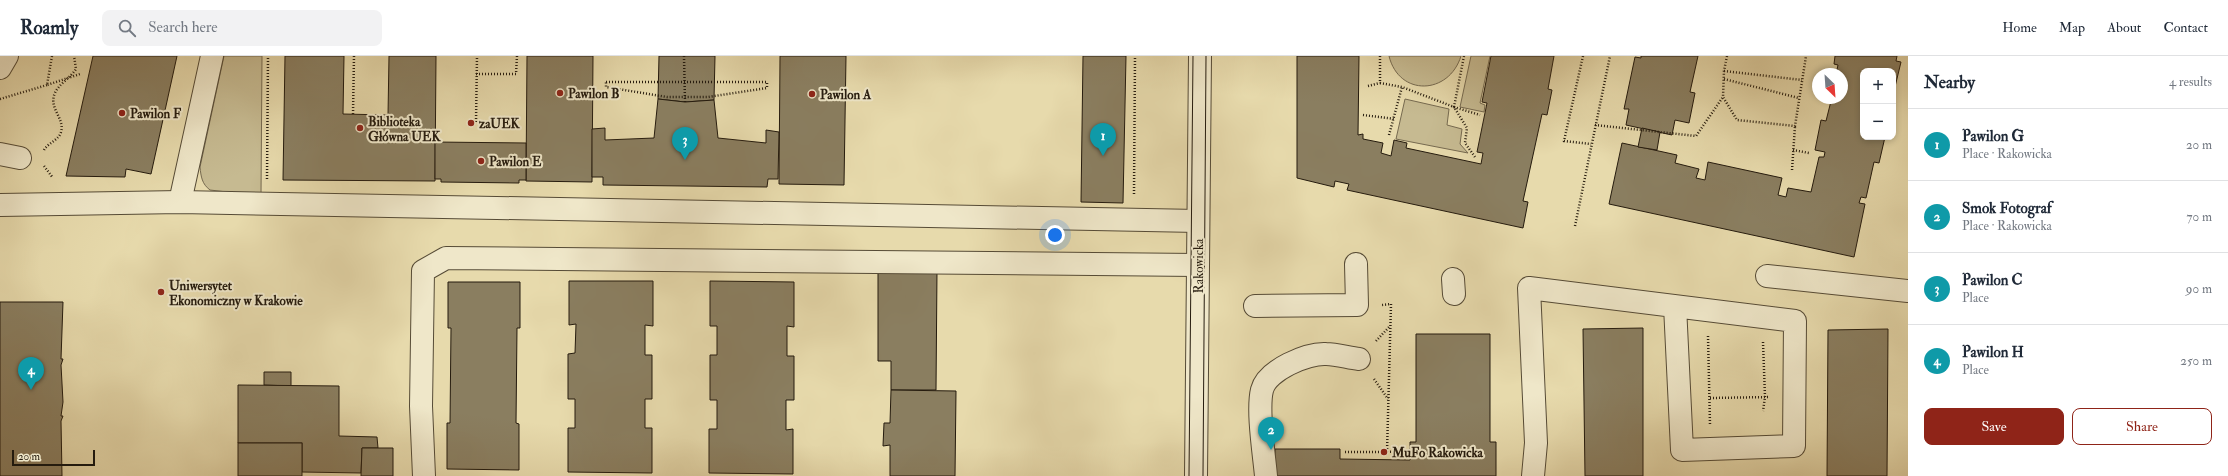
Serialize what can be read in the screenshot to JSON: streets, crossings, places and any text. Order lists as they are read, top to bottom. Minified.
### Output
{"streets":{"street":["Rakowicka"]},"places":["Pawilon B","Pawilon A","Pawilon F","zaUEK","Biblioteka Główna UEK","Pawilon E","Uniwersytet Ekonomiczny w Krakowie","MuFo Rakowicka"],"scale_bar":"20 m","north":"bottom right","page":{"header":"Roamly","search":"Search here","nav":["Home","Map","About","Contact"],"heading":["Nearby","4 results"],"map_buttons":["+","−"],"list":[{"mark":"1","name":"Pawilon G","note":"Place · Rakowicka","value":"20 m"},{"mark":"2","name":"Smok Fotograf","note":"Place · Rakowicka","value":"70 m"},{"mark":"3","name":"Pawilon C","note":"Place","value":"90 m"},{"mark":"4","name":"Pawilon H","note":"Place","value":"250 m"}],"pins":["1","3","4","2"],"buttons":["Save","Share"],"scale":"20 m"}}
